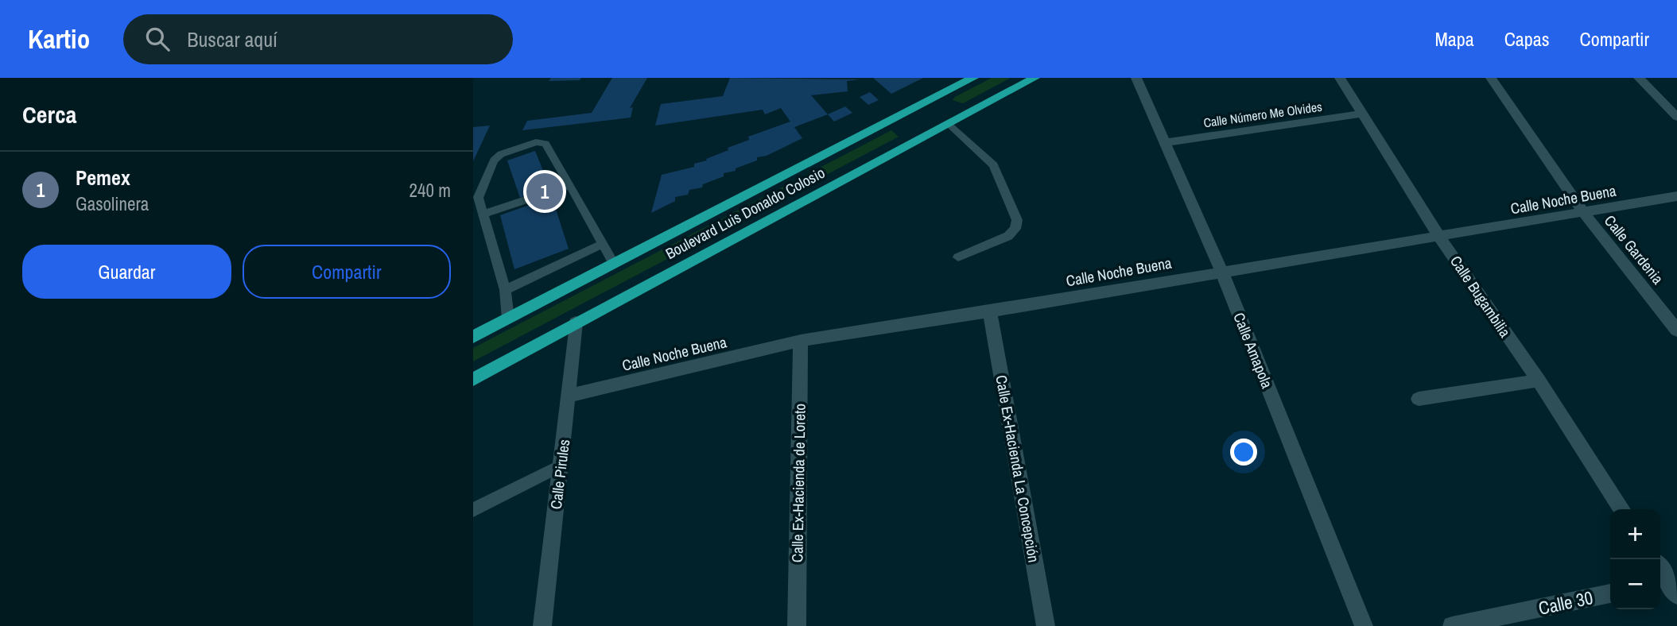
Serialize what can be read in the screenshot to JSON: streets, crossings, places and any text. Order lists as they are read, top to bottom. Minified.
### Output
{"streets":{"main road":["Boulevard Luis Donaldo Colosio"],"street":["Calle Número Me Olvides","Calle Noche Buena","Calle Gardenia","Calle Bugambilia","Calle Amapola","Calle Ex-Hacienda La Concepción","Calle Pirules","Calle Ex-Hacienda de Loreto","Calle 30"]},"crossings":[["Calle Número Me Olvides","Calle Bugambilia"],["Calle Número Me Olvides","Calle Amapola"],["Calle Noche Buena","Calle Gardenia"],["Calle Noche Buena","Calle Bugambilia"],["Calle Noche Buena","Calle Amapola"],["Calle Noche Buena","Calle Ex-Hacienda La Concepción"],["Calle Noche Buena","Calle Pirules"],["Calle Noche Buena","Calle Ex-Hacienda de Loreto"],["Boulevard Luis Donaldo Colosio","Calle Pirules"]],"page":{"header":"Kartio","search":"Buscar aquí","nav":["Mapa","Capas","Compartir"],"heading":"Cerca","list":[{"mark":"1","name":"Pemex","note":"Gasolinera","value":"240 m"}],"pins":"1","buttons":["Guardar","Compartir"],"map_buttons":["+","−"]}}
